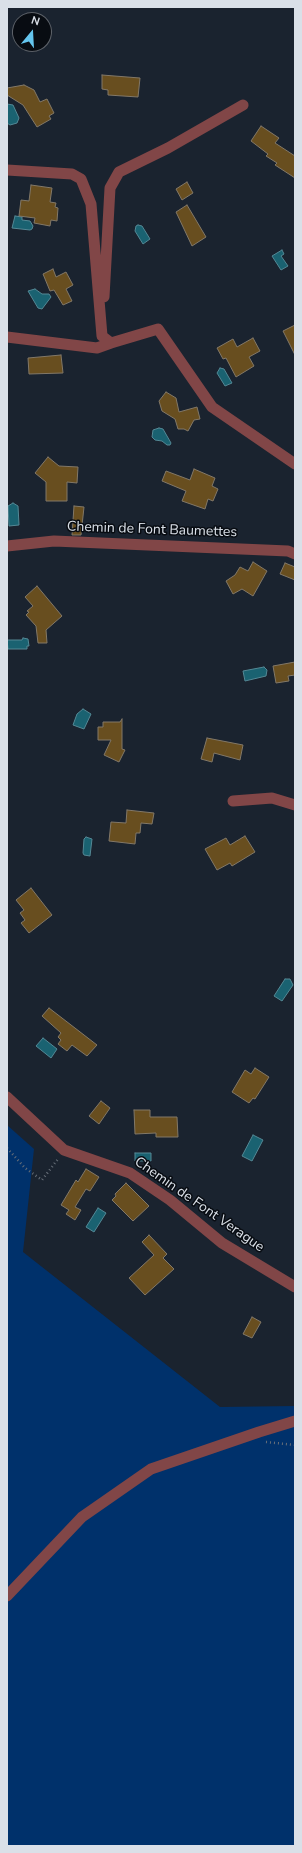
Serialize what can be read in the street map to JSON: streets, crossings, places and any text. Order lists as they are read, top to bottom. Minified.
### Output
{"streets":{"street":["Chemin de Font Baumettes","Chemin de Font Verague"]},"north":"top"}
